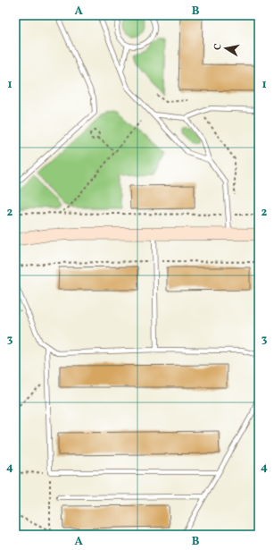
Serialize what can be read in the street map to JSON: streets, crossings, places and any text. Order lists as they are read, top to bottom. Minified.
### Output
{"north":"left","grid":{"columns":["A","B"],"rows":["1","2","3","4"]}}
